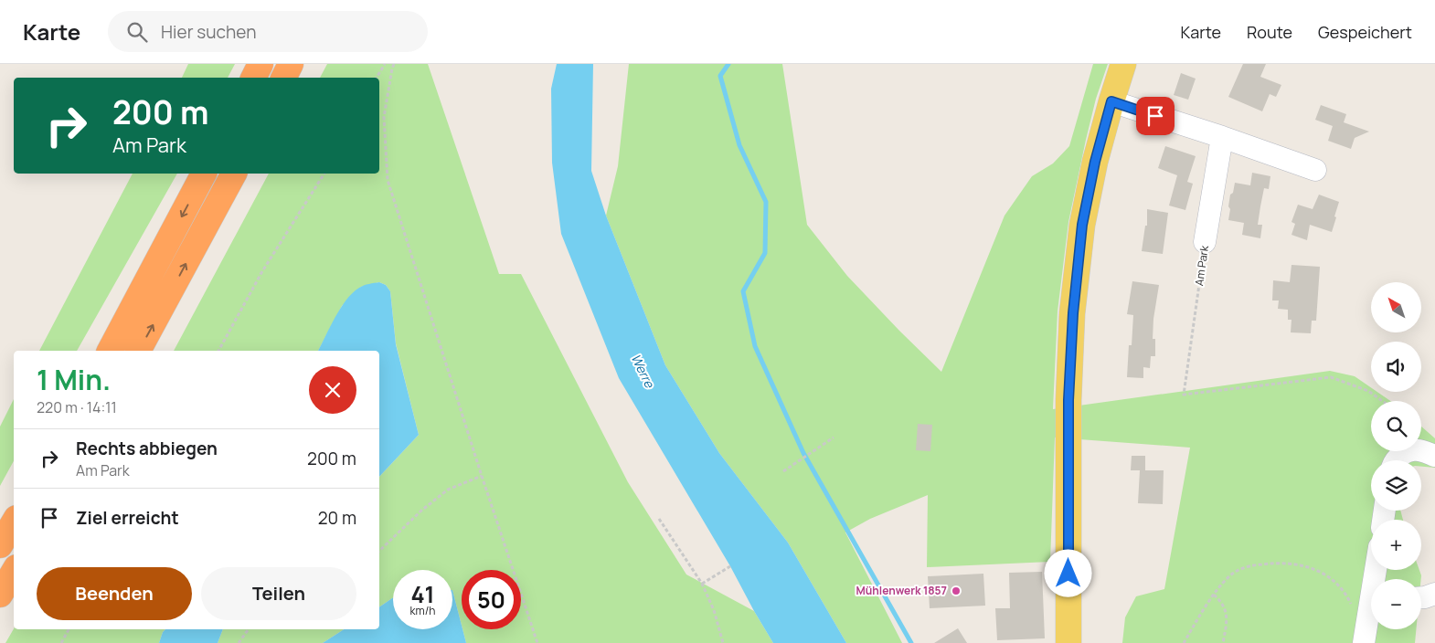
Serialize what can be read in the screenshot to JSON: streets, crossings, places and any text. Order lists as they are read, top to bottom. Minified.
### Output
{"streets":{"street":["Am Park"]},"water":["Werre"],"places":["Mühlenwerk 1857"],"north":"top left","page":{"header":"Karte","search":"Hier suchen","nav":["Karte","Route","Gespeichert"],"turn":["200 m","Am Park"],"map_buttons":["+","−"],"heading":["1 Min.","220 m · 14:11"],"list":[{"name":"Rechts abbiegen","note":"Am Park","value":"200 m"},{"name":"Ziel erreicht","value":"20 m"}],"buttons":["Beenden","Teilen"],"speed":"41 km/h","limit":"50"}}
